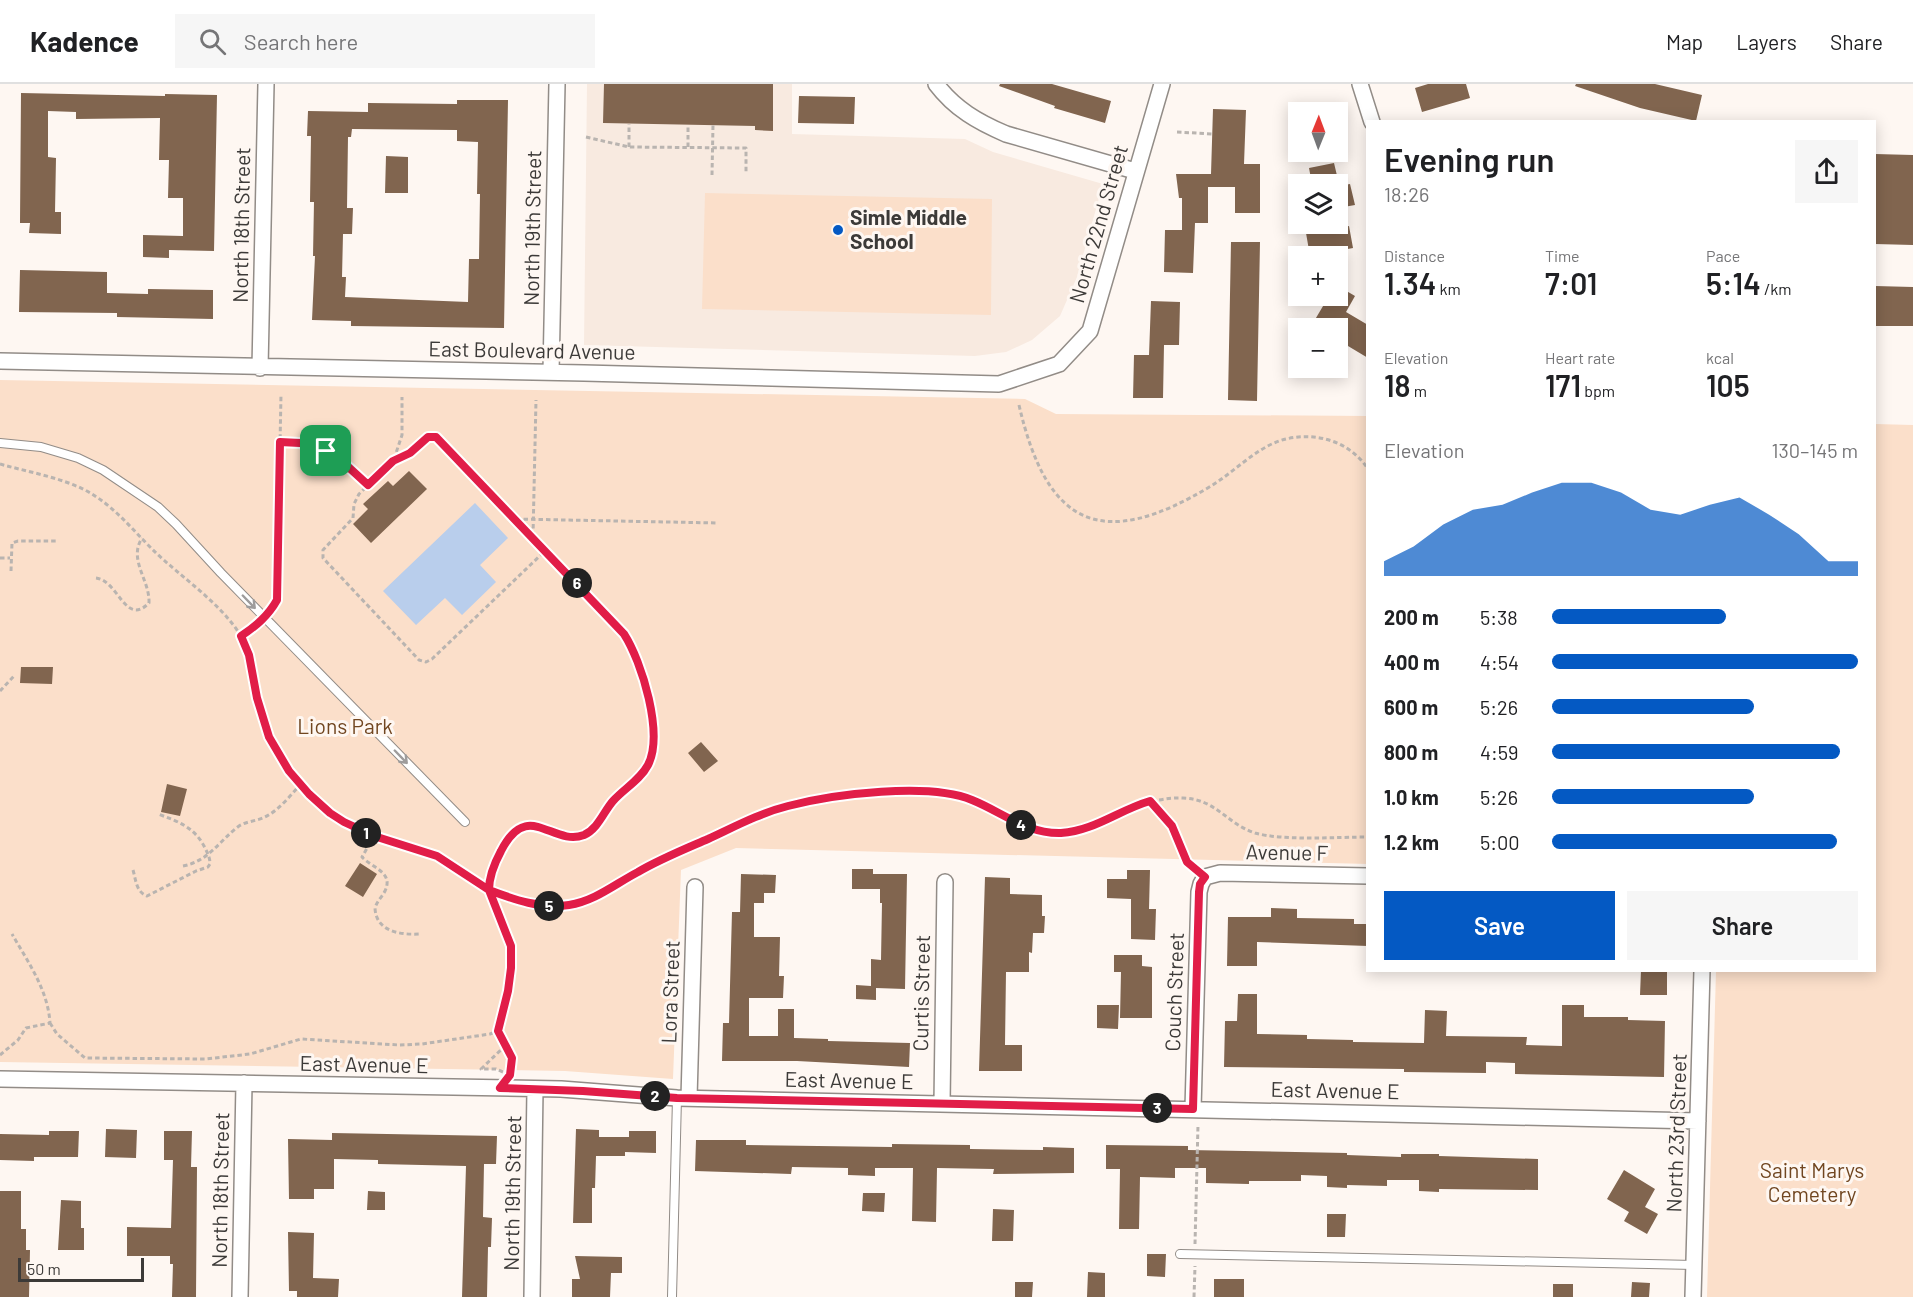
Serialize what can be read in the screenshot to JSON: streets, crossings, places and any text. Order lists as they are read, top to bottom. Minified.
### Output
{"streets":{"street":["North 22nd Street","North 18th Street","North 19th Street","East Boulevard Avenue","Avenue F","Lora Street","Couch Street","Curtis Street","East Avenue E","North 23rd Street"]},"crossings":[["North 22nd Street","East Boulevard Avenue"],["North 18th Street","East Boulevard Avenue"],["North 18th Street","East Avenue E"],["North 19th Street","East Boulevard Avenue"],["North 19th Street","East Avenue E"],["Avenue F","Couch Street"],["Lora Street","East Avenue E"],["Couch Street","East Avenue E"],["Curtis Street","East Avenue E"],["East Avenue E","North 23rd Street"]],"parks":["Lions Park","Saint Marys Cemetery"],"places":["Simle Middle School"],"scale_bar":"50 m","north":"top","page":{"header":"Kadence","search":"Search here","nav":["Map","Layers","Share"],"map_buttons":["+","−"],"heading":["Evening run","18:26"],"stats":[["Distance","1.34 km"],["Time","7:01"],["Pace","5:14 /km"],["Elevation","18 m"],["Heart rate","171 bpm"],["kcal","105"]],"chart":["Elevation","130–145 m"],"pins":["6","4","1","5","2","3"],"list":[{"name":"200 m","note":"5:38"},{"name":"400 m","note":"4:54"},{"name":"600 m","note":"5:26"},{"name":"800 m","note":"4:59"},{"name":"1.0 km","note":"5:26"},{"name":"1.2 km","note":"5:00"}],"buttons":["Save","Share"],"scale":"50 m"}}
